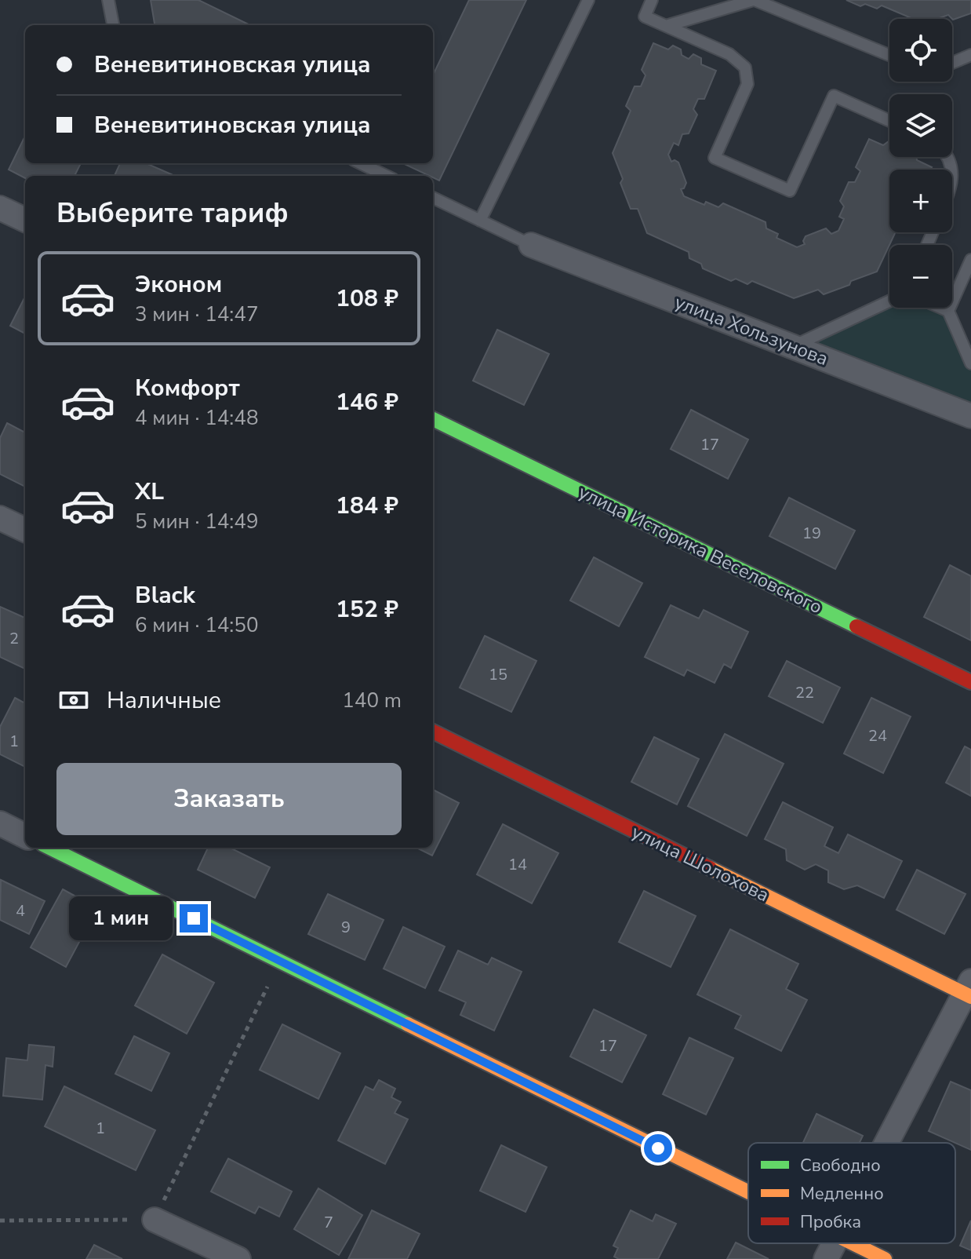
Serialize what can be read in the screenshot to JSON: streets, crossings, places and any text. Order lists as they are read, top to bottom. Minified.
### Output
{"streets":{"street":["улица Хользунова","улица Историка Веселовского","улица Шолохова"]},"house_numbers":["17","19","2","15","22","24","1","14","4","9","17","1","7"],"legend":["Свободно","Медленно","Пробка"],"page":{"map_buttons":["+","−"],"banner":["Веневитиновская улица","Веневитиновская улица"],"heading":"Выберите тариф","list":[{"name":"Эконом","note":"3 мин · 14:47","value":"108 ₽"},{"name":"Комфорт","note":"4 мин · 14:48","value":"146 ₽"},{"name":"XL","note":"5 мин · 14:49","value":"184 ₽"},{"name":"Black","note":"6 мин · 14:50","value":"152 ₽"}],"pay":["Наличные","140 m"],"buttons":"Заказать","bubble":"1 мин"}}
